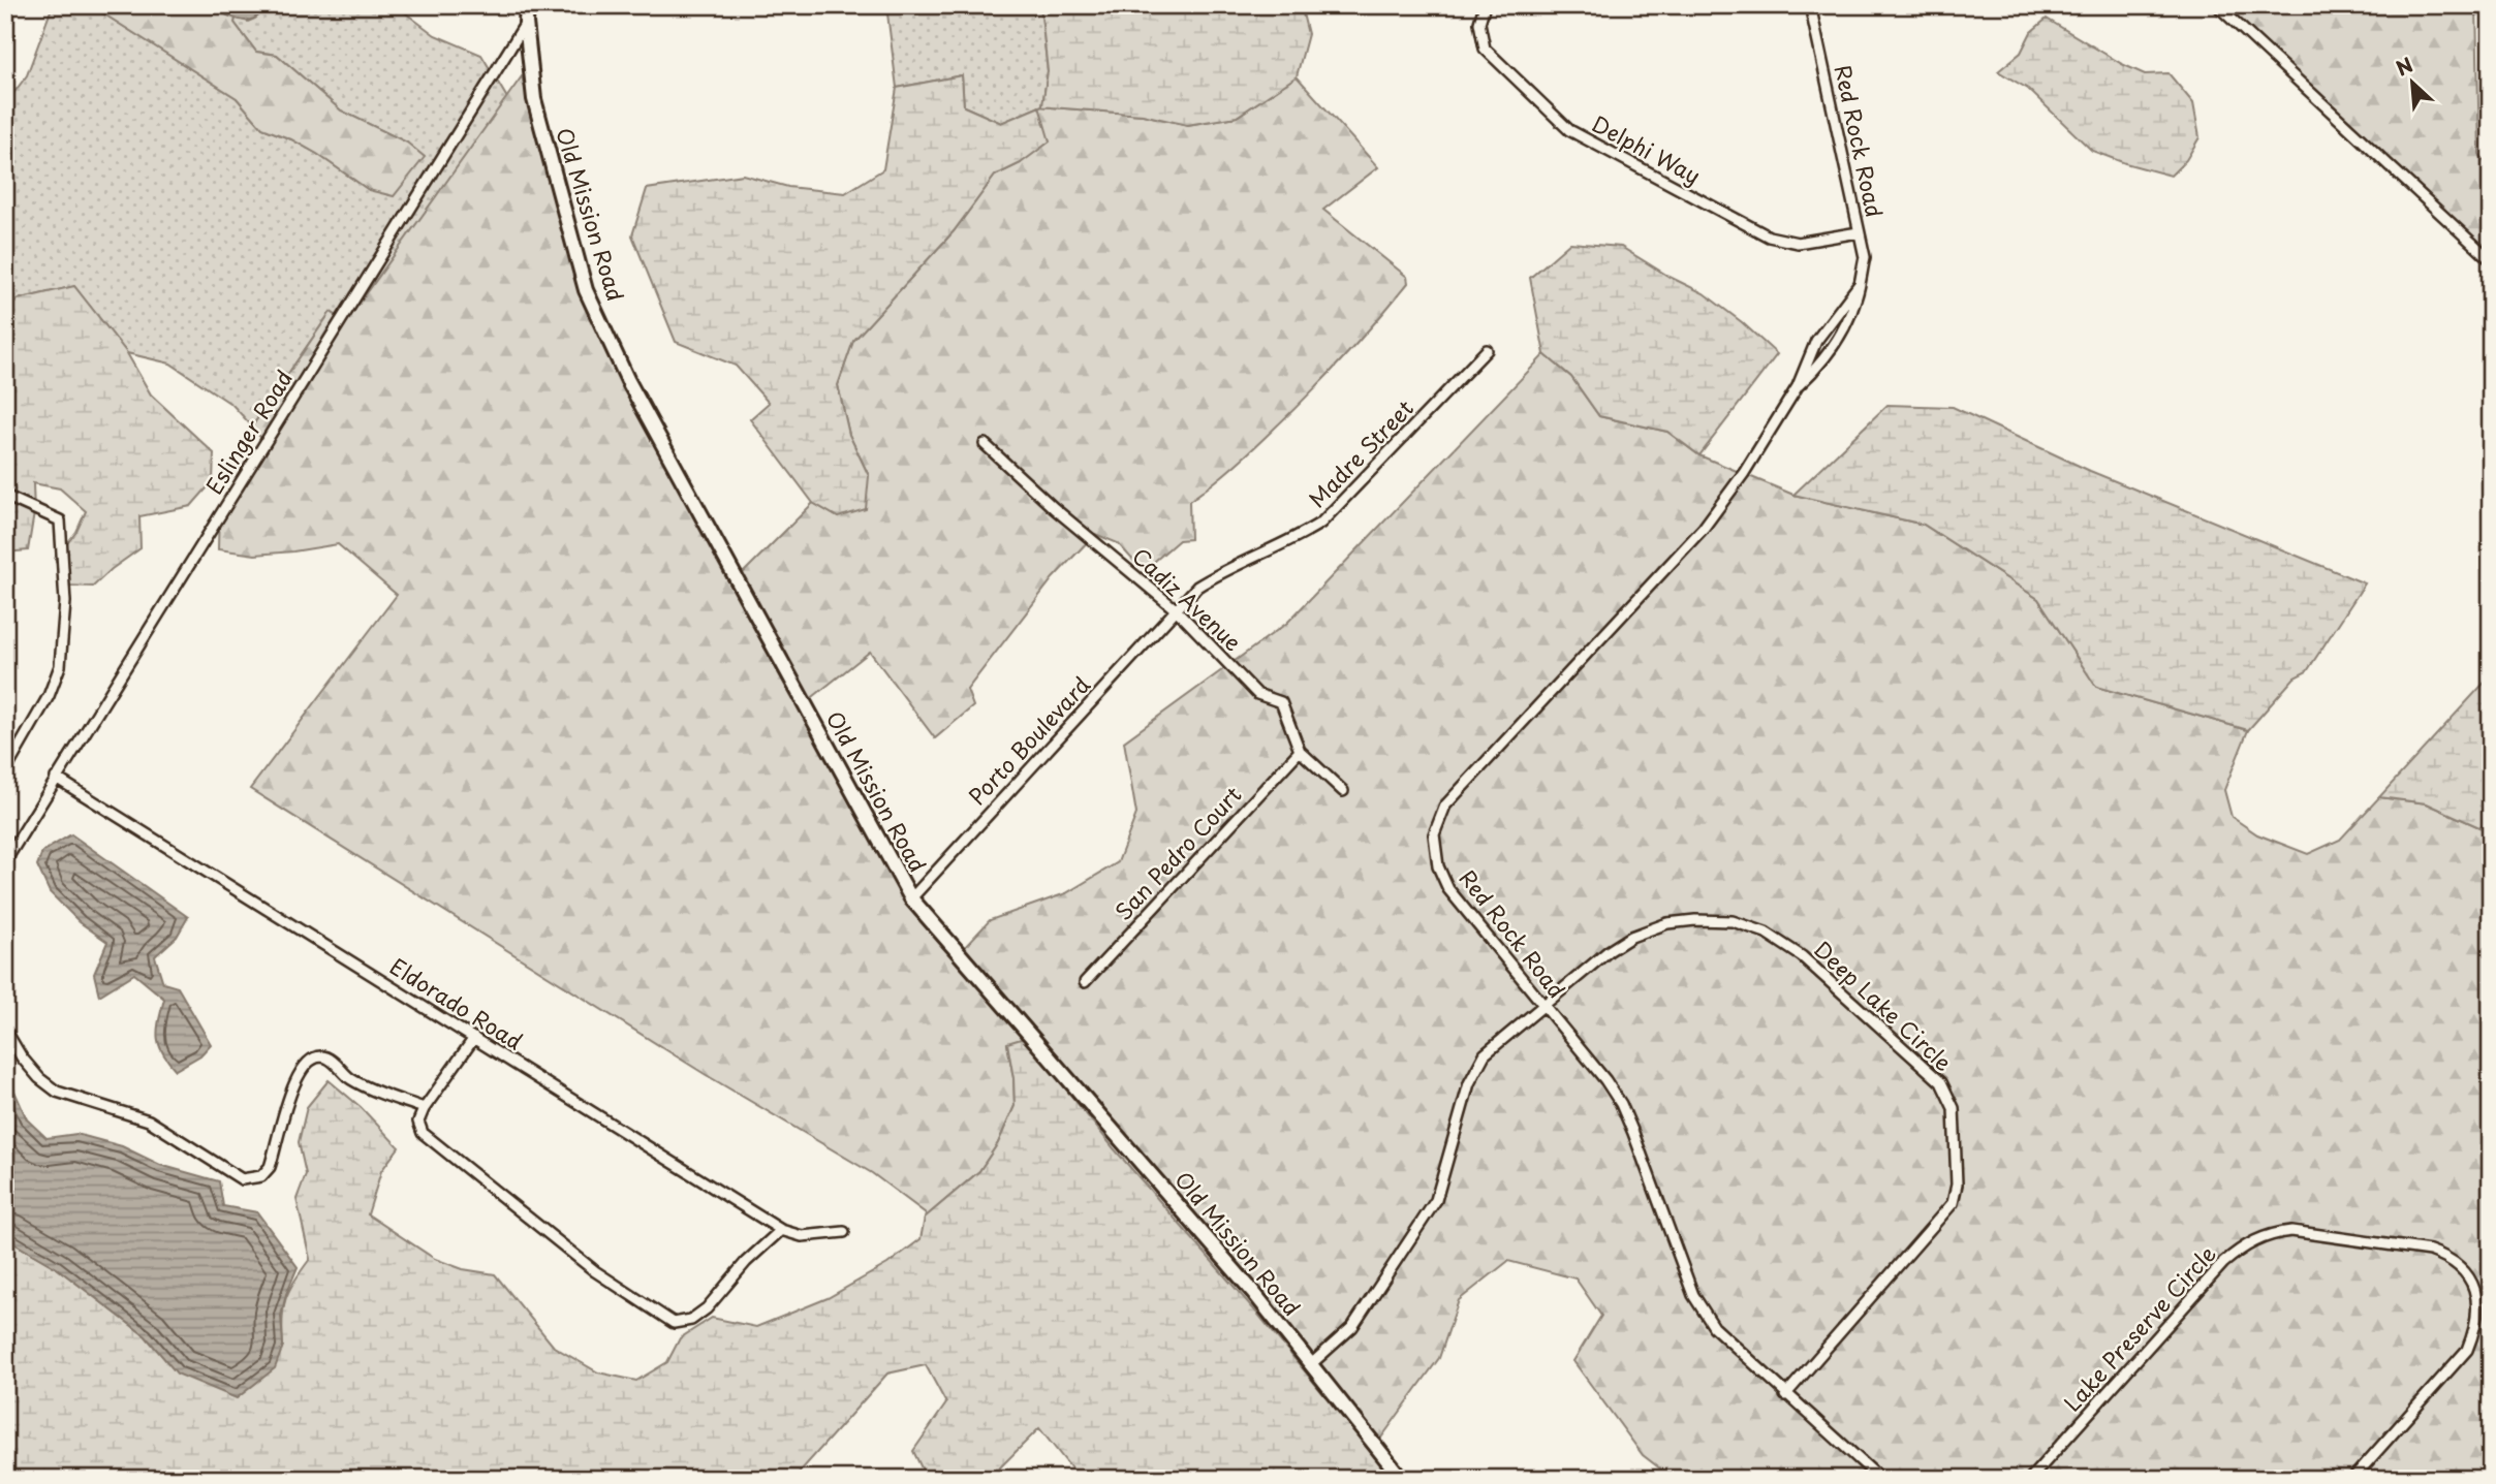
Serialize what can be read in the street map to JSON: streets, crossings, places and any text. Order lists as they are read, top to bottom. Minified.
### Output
{"streets":{"street":["Red Rock Road","Delphi Way","Old Mission Road","Eslinger Road","Madre Street","Cadiz Avenue","Porto Boulevard","San Pedro Court","Eldorado Road","Deep Lake Circle","Lake Preserve Circle"]},"crossings":[["Red Rock Road","Delphi Way"],["Red Rock Road","Deep Lake Circle"],["Old Mission Road","Eslinger Road"],["Old Mission Road","Porto Boulevard"],["Old Mission Road","Deep Lake Circle"],["Eslinger Road","Eldorado Road"],["Madre Street","Cadiz Avenue"],["Madre Street","Porto Boulevard"],["Cadiz Avenue","Porto Boulevard"],["Cadiz Avenue","San Pedro Court"]],"north":"top left"}
